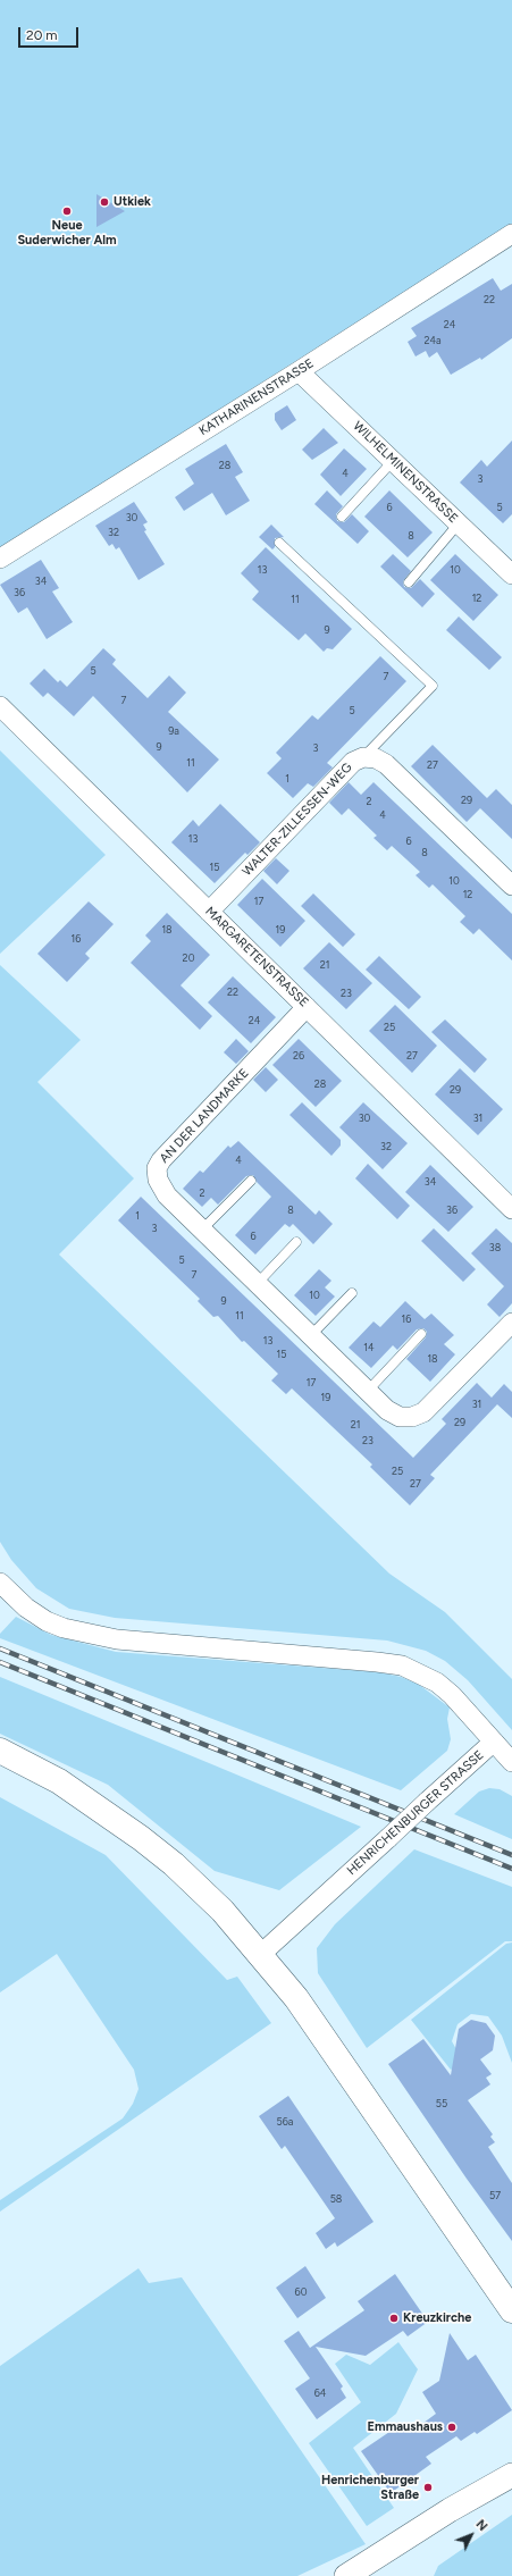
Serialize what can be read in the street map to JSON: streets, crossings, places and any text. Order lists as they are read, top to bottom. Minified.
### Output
{"streets":{"street":["KATHARINENSTRASSE","WILHELMINENSTRASSE","WALTER-ZILLESSEN-WEG","MARGARETENSTRASSE","AN DER LANDMARKE","HENRICHENBURGER STRASSE"]},"crossings":[["KATHARINENSTRASSE","WILHELMINENSTRASSE"],["WALTER-ZILLESSEN-WEG","MARGARETENSTRASSE"],["MARGARETENSTRASSE","AN DER LANDMARKE"]],"places":["Utkiek","Neue Suderwicher Alm","Kreuzkirche","Emmaushaus","Henrichenburger Straße"],"house_numbers":["22","24","24a","28","4","3","6","5","30","32","8","13","10","34","36","12","11","9","5","7","7","5","9a","9","3","11","27","1","29","2","4","13","6","8","15","10","12","17","18","19","16","20","21","22","23","24","25","26","27","28","29","30","31","32","4","34","2","8","36","1","3","6","38","5","7","10","9","11","16","13","14","15","18","17","19","31","29","21","23","25","27","55","56a","57","58","60","64"],"scale_bar":"20 m","north":"top right"}
